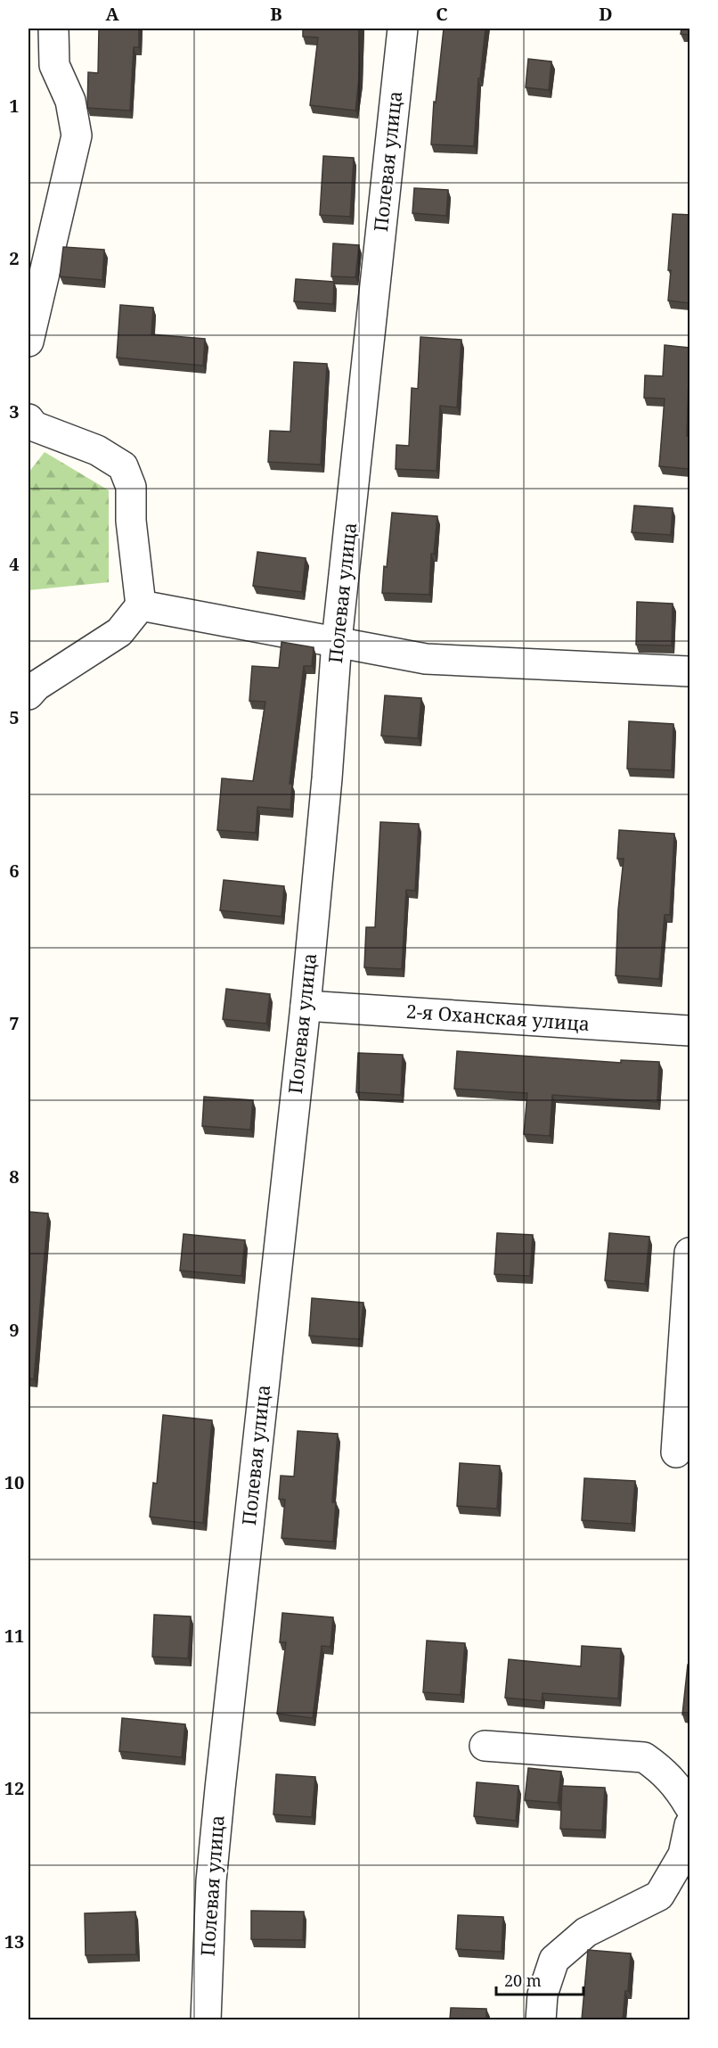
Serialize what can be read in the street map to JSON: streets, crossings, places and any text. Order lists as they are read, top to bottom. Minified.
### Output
{"streets":{"street":["Полевая улица","2-я Оханская улица"]},"crossings":[["Полевая улица","2-я Оханская улица"]],"scale_bar":"20 m","grid":{"columns":["A","B","C","D"],"rows":["1","2","3","4","5","6","7","8","9","10","11","12","13"]}}
